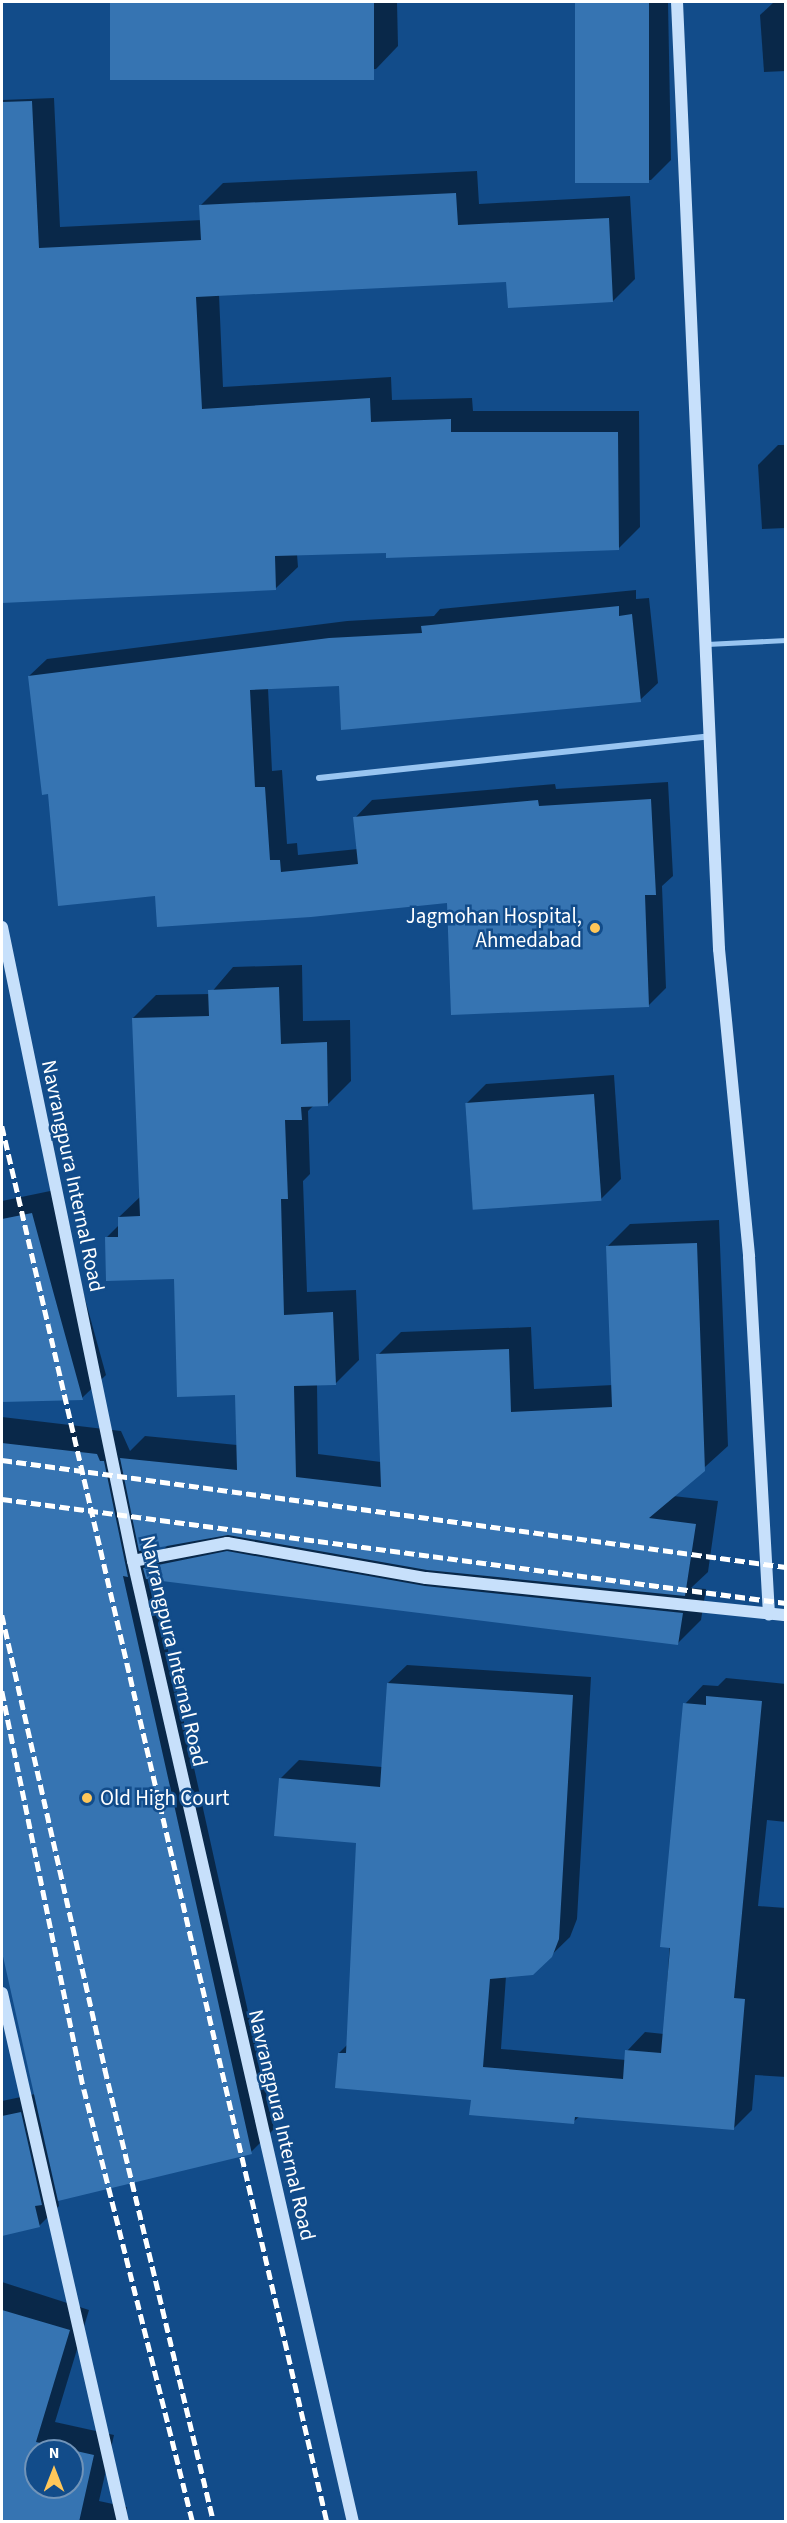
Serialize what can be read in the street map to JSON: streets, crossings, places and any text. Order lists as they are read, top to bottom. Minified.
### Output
{"streets":{"street":["Navrangpura Internal Road"]},"places":["Jagmohan Hospital, Ahmedabad","Old High Court"],"north":"top"}
